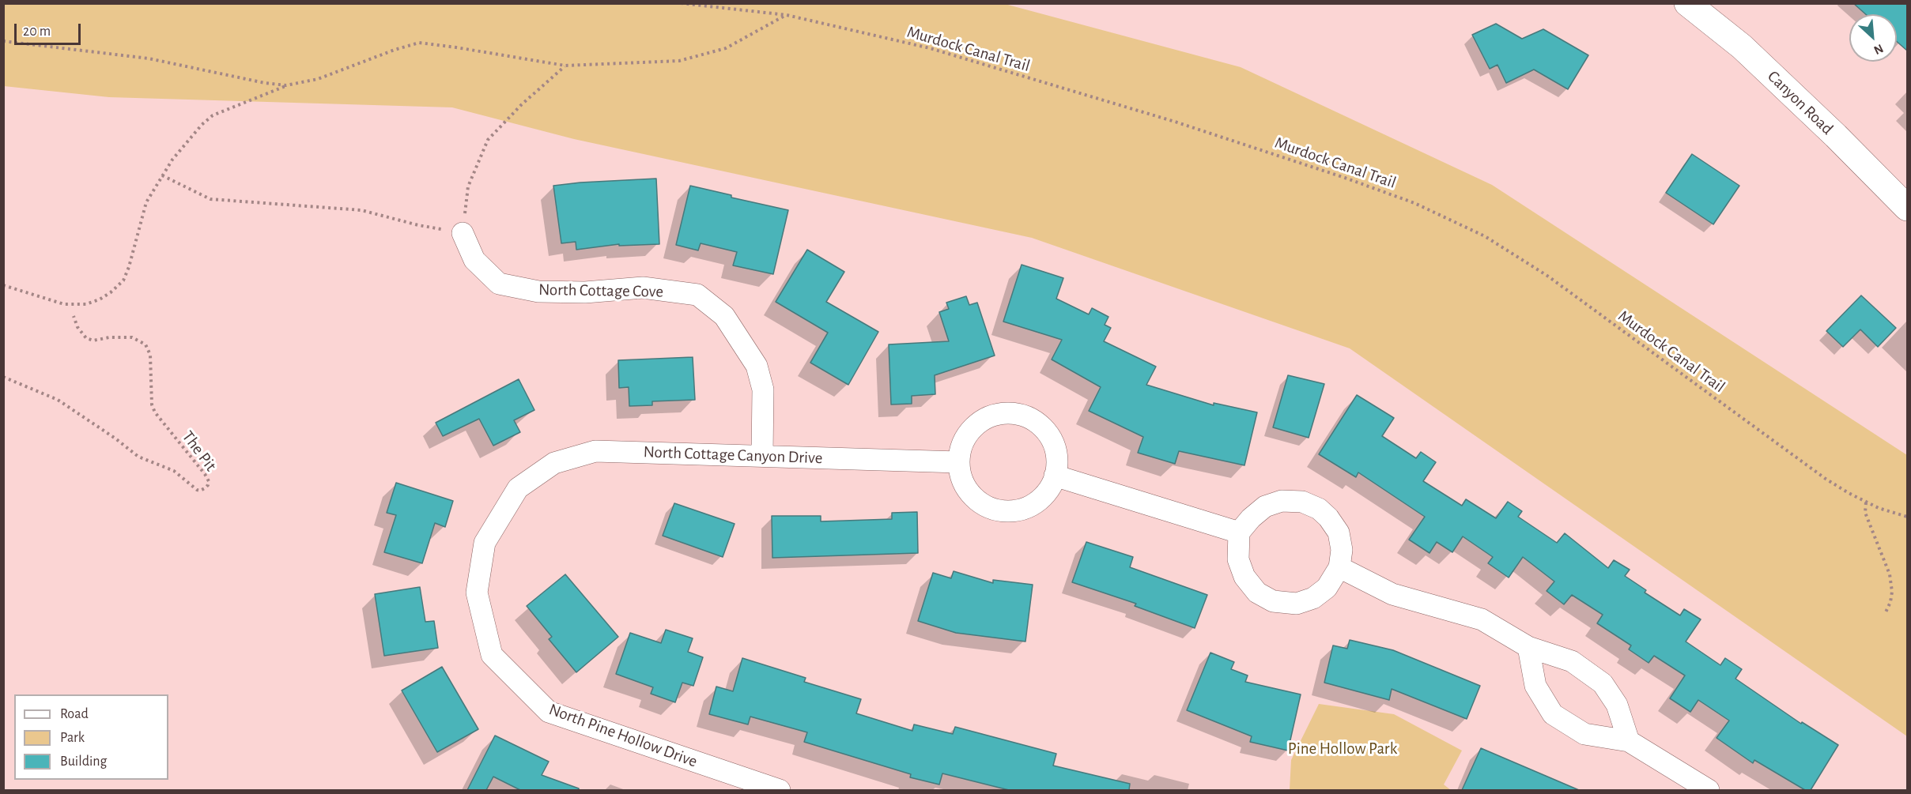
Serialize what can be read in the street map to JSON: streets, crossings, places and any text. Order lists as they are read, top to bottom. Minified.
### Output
{"streets":{"main road":["Canyon Road"],"street":["North Cottage Cove","North Cottage Canyon Drive","North Pine Hollow Drive"],"path":["Murdock Canal Trail","The Pit"]},"crossings":[["North Cottage Cove","North Cottage Canyon Drive"],["North Cottage Canyon Drive","North Pine Hollow Drive"]],"parks":["Pine Hollow Park"],"legend":["Road","Park","Building"],"scale_bar":"20 m","north":"bottom right"}
